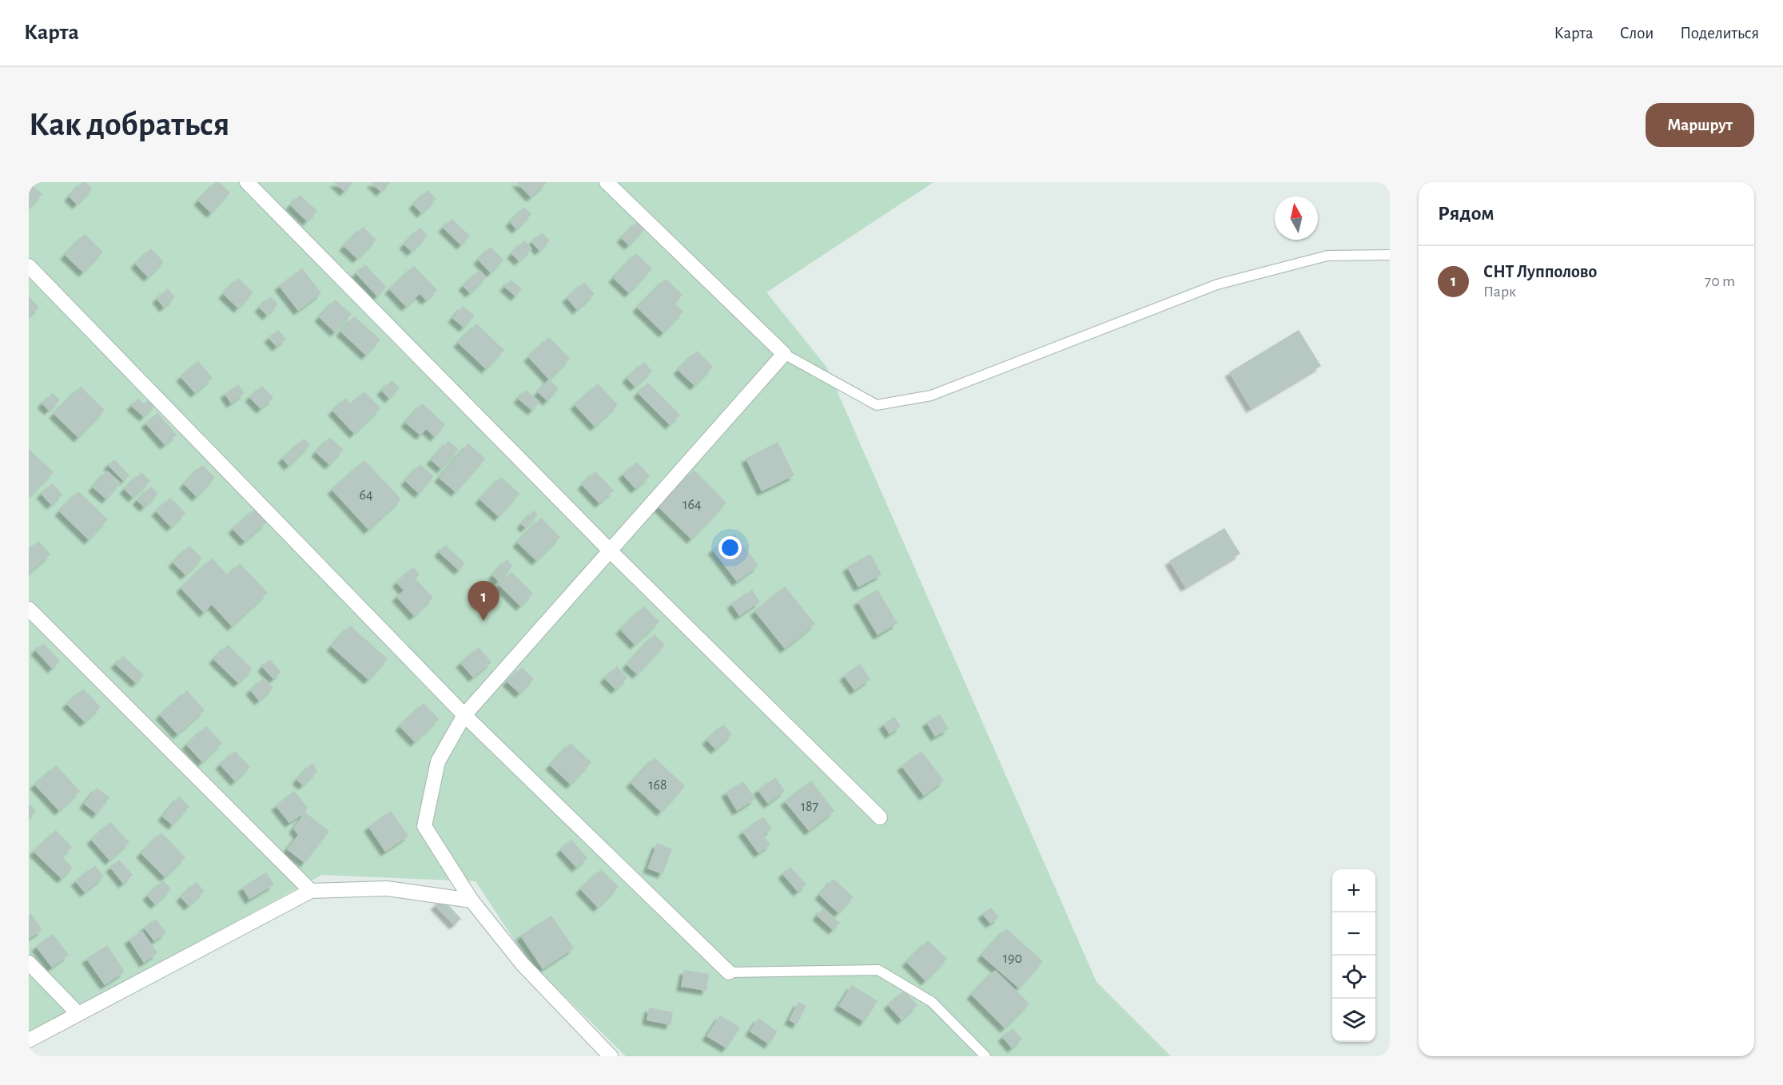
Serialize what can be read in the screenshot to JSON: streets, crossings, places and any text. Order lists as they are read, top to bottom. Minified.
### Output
{"house_numbers":["64","164","168","187","190"],"north":"top","page":{"header":"Карта","nav":["Карта","Слои","Поделиться"],"buttons":"Маршрут","title":"Как добраться","heading":"Рядом","list":[{"mark":"1","name":"СНТ Лупполово","note":"Парк","value":"70 m"}],"pins":"1","map_buttons":["+","−"]}}
